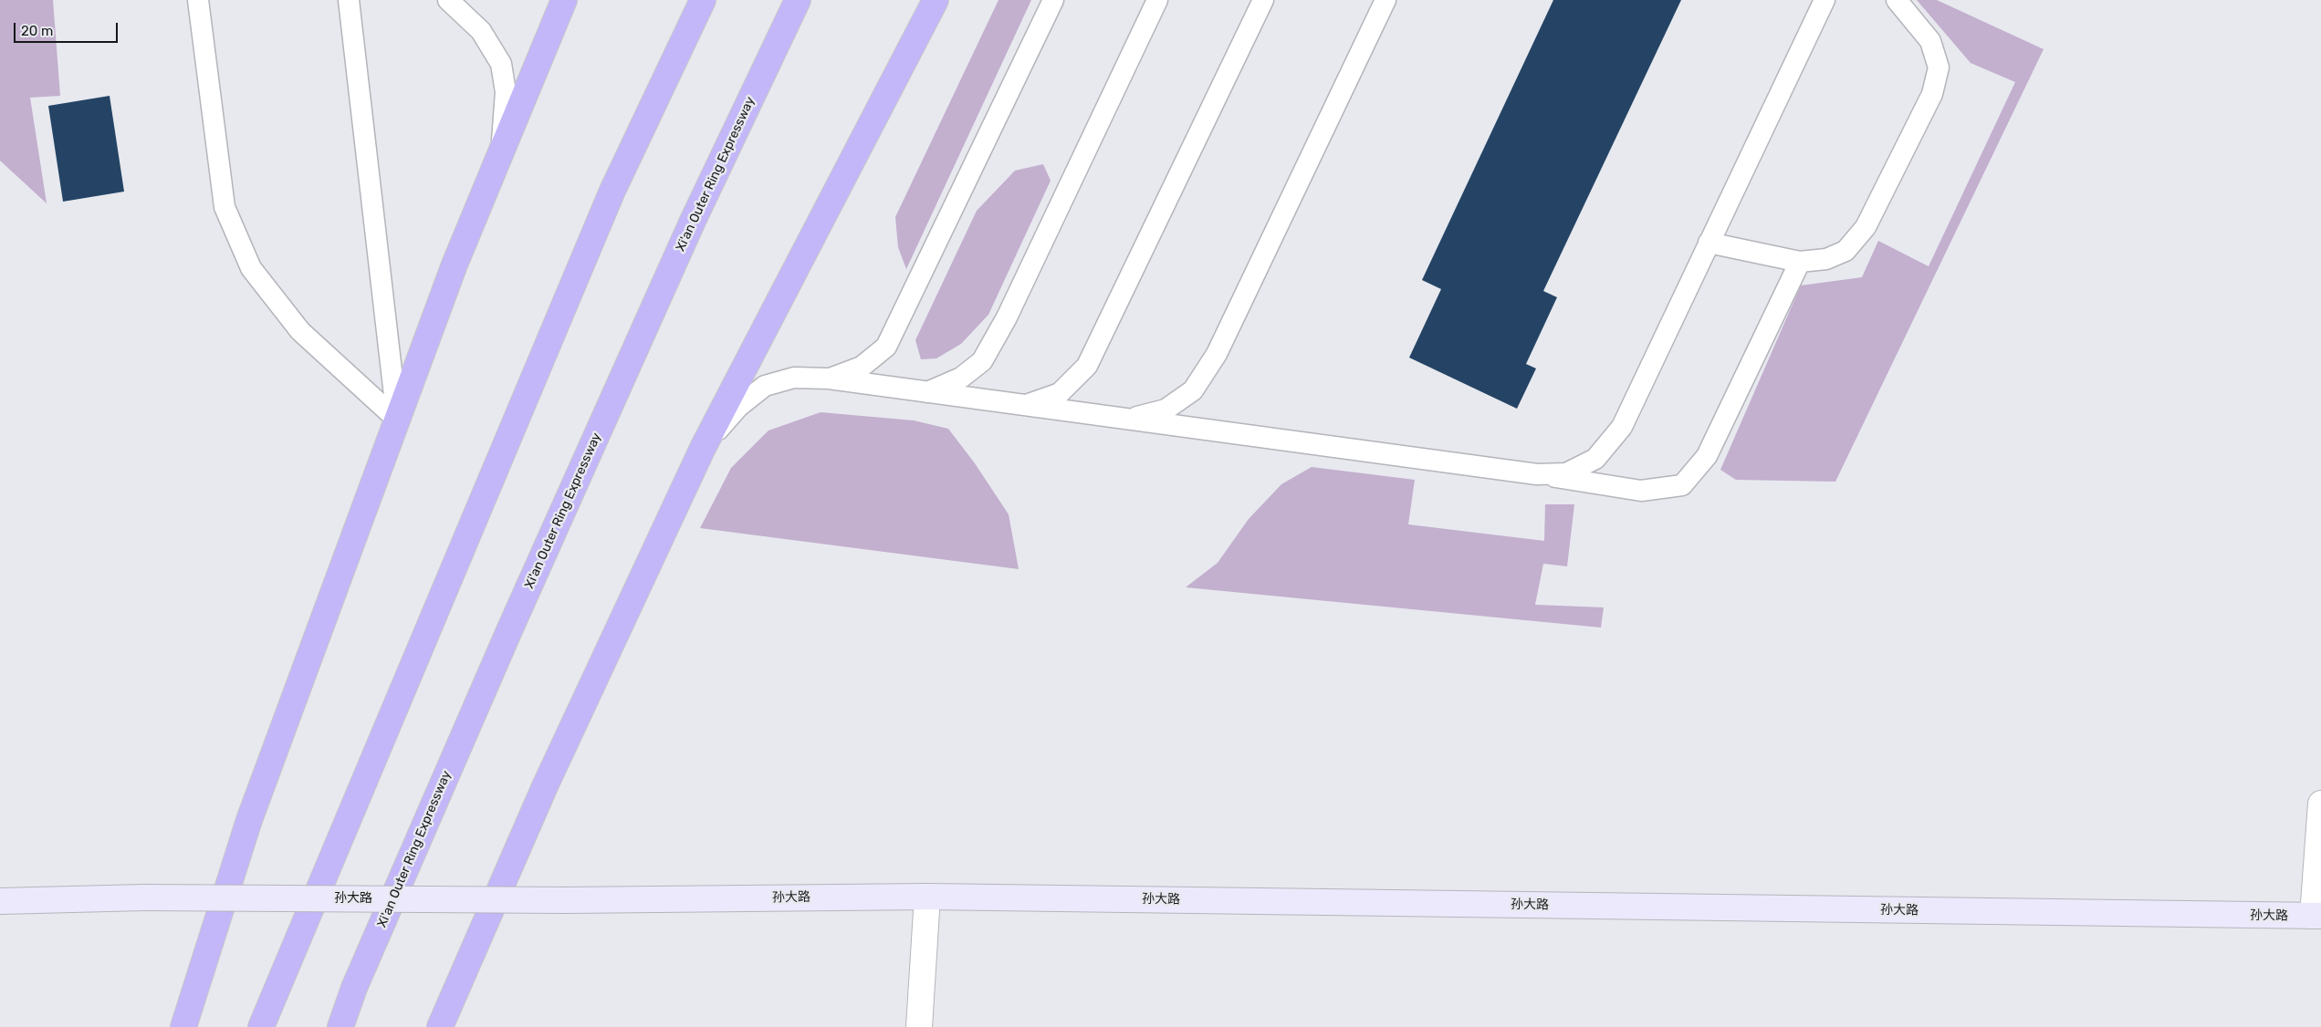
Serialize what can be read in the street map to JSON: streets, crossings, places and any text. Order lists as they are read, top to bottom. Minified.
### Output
{"streets":{"highway":["Xi'an Outer Ring Expressway"],"street":["孙大路"]},"scale_bar":"20 m"}
